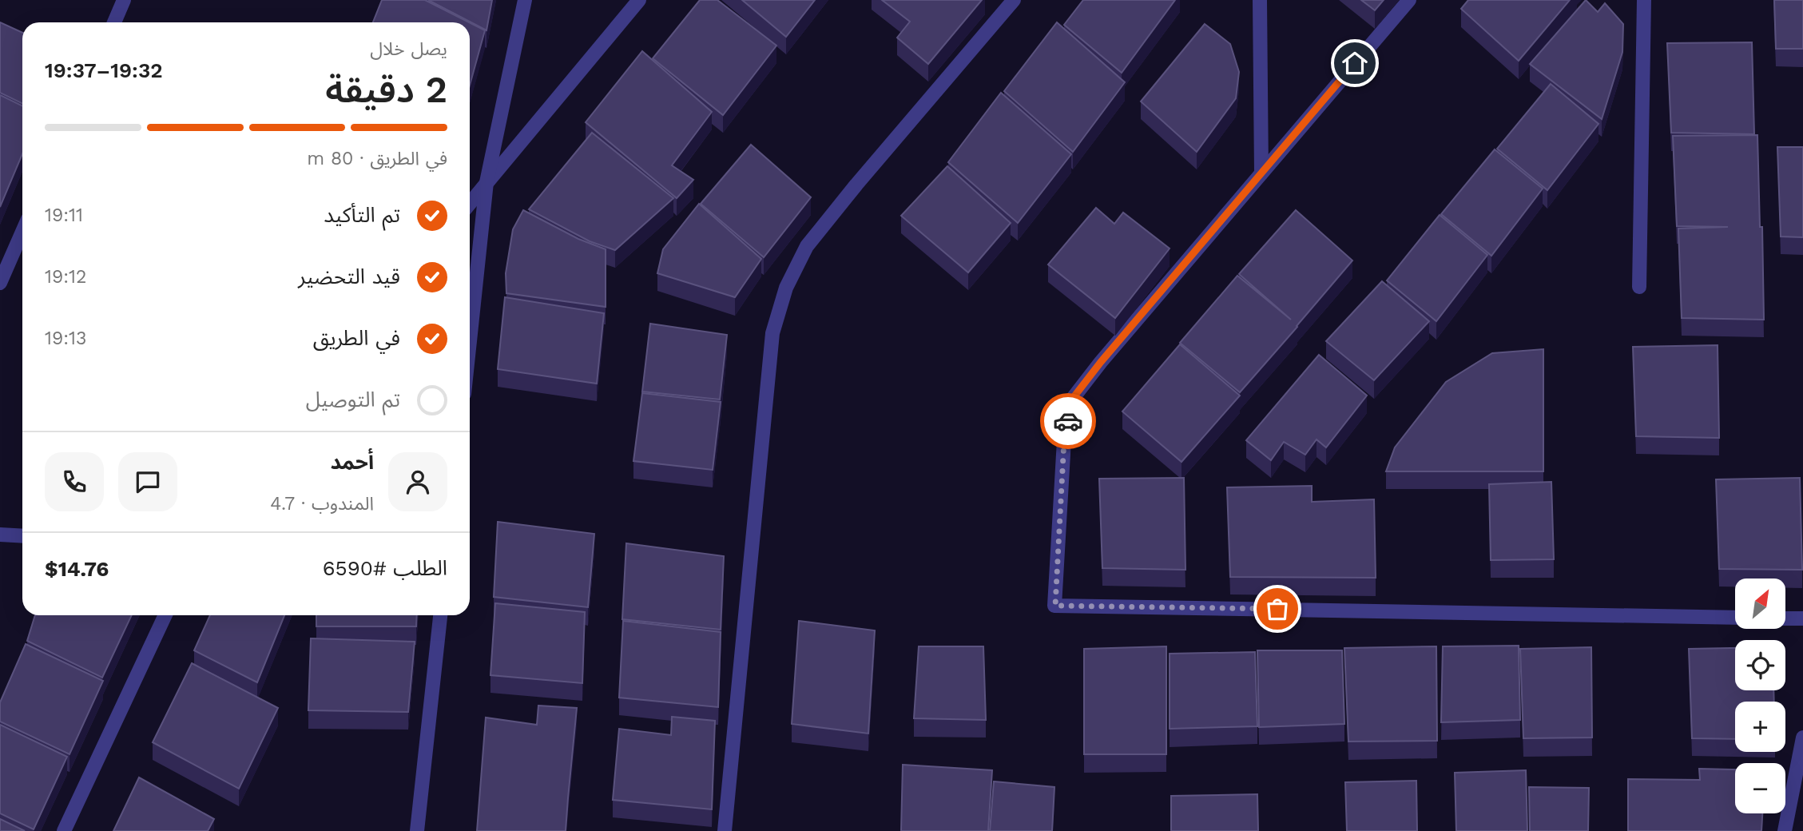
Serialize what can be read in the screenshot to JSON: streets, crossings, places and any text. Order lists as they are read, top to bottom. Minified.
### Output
{"north":"top right","page":{"heading":["2 دقيقة","يصل خلال","19:32–19:37"],"panel":["أحمد","المندوب · 4.7","الطلب #6590","$14.76"],"bar":"في الطريق · 80 m","list":[["تم التأكيد","19:11"],["قيد التحضير","19:12"],["في الطريق","19:13"],"تم التوصيل"],"map_buttons":["+","−"]}}
